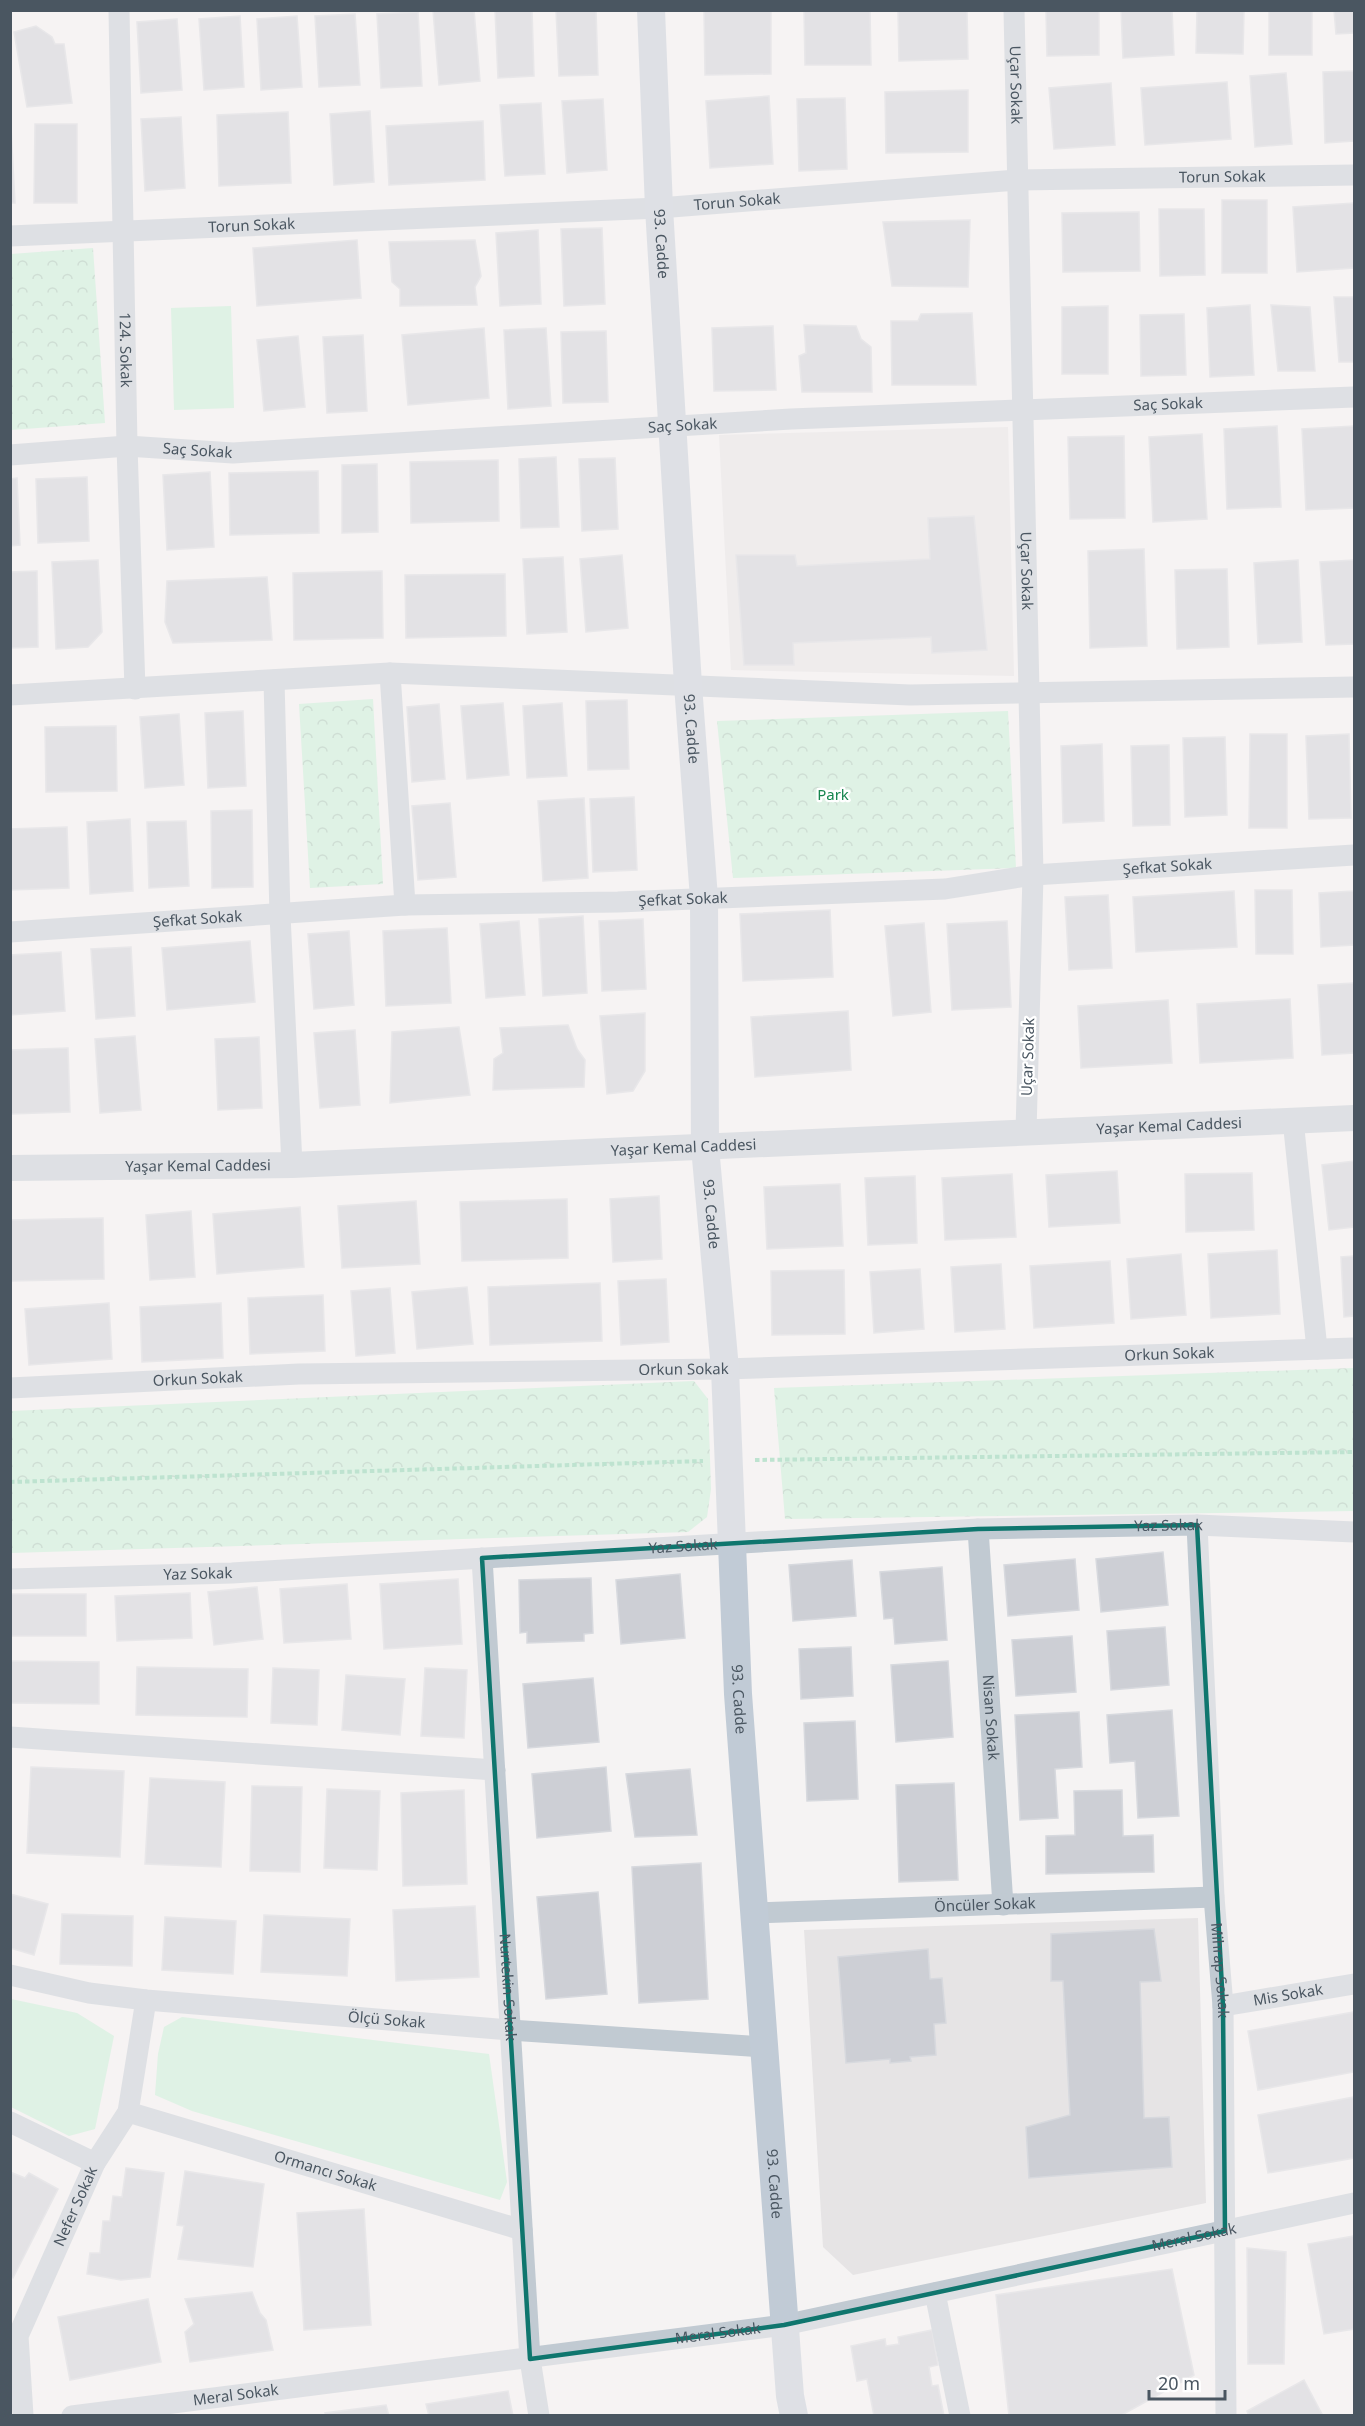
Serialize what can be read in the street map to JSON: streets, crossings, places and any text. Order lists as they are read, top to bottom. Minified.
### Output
{"streets":{"main road":["93. Cadde"],"street":["Uçar Sokak","Torun Sokak","124. Sokak","Saç Sokak","Şefkat Sokak","Yaşar Kemal Caddesi","Orkun Sokak","Yaz Sokak","Nisan Sokak","Öncüler Sokak","Mihrap Sokak","Nurtekin Sokak","Mis Sokak","Ölçü Sokak","Ormancı Sokak","Nefer Sokak","Meral Sokak"]},"crossings":[["Uçar Sokak","Torun Sokak"],["Uçar Sokak","Saç Sokak"],["Uçar Sokak","Şefkat Sokak"],["Uçar Sokak","Yaşar Kemal Caddesi"],["Torun Sokak","93. Cadde"],["Torun Sokak","124. Sokak"],["93. Cadde","Saç Sokak"],["93. Cadde","Şefkat Sokak"],["93. Cadde","Yaşar Kemal Caddesi"],["93. Cadde","Orkun Sokak"],["93. Cadde","Yaz Sokak"],["93. Cadde","Öncüler Sokak"],["93. Cadde","Ölçü Sokak"],["93. Cadde","Meral Sokak"],["124. Sokak","Saç Sokak"],["Yaz Sokak","Nisan Sokak"],["Yaz Sokak","Mihrap Sokak"],["Yaz Sokak","Nurtekin Sokak"],["Nisan Sokak","Öncüler Sokak"],["Öncüler Sokak","Mihrap Sokak"],["Mihrap Sokak","Mis Sokak"],["Mihrap Sokak","Meral Sokak"],["Nurtekin Sokak","Ölçü Sokak"],["Nurtekin Sokak","Ormancı Sokak"],["Nurtekin Sokak","Meral Sokak"],["Ölçü Sokak","Nefer Sokak"],["Ormancı Sokak","Nefer Sokak"]],"parks":["Park"],"scale_bar":"20 m"}
